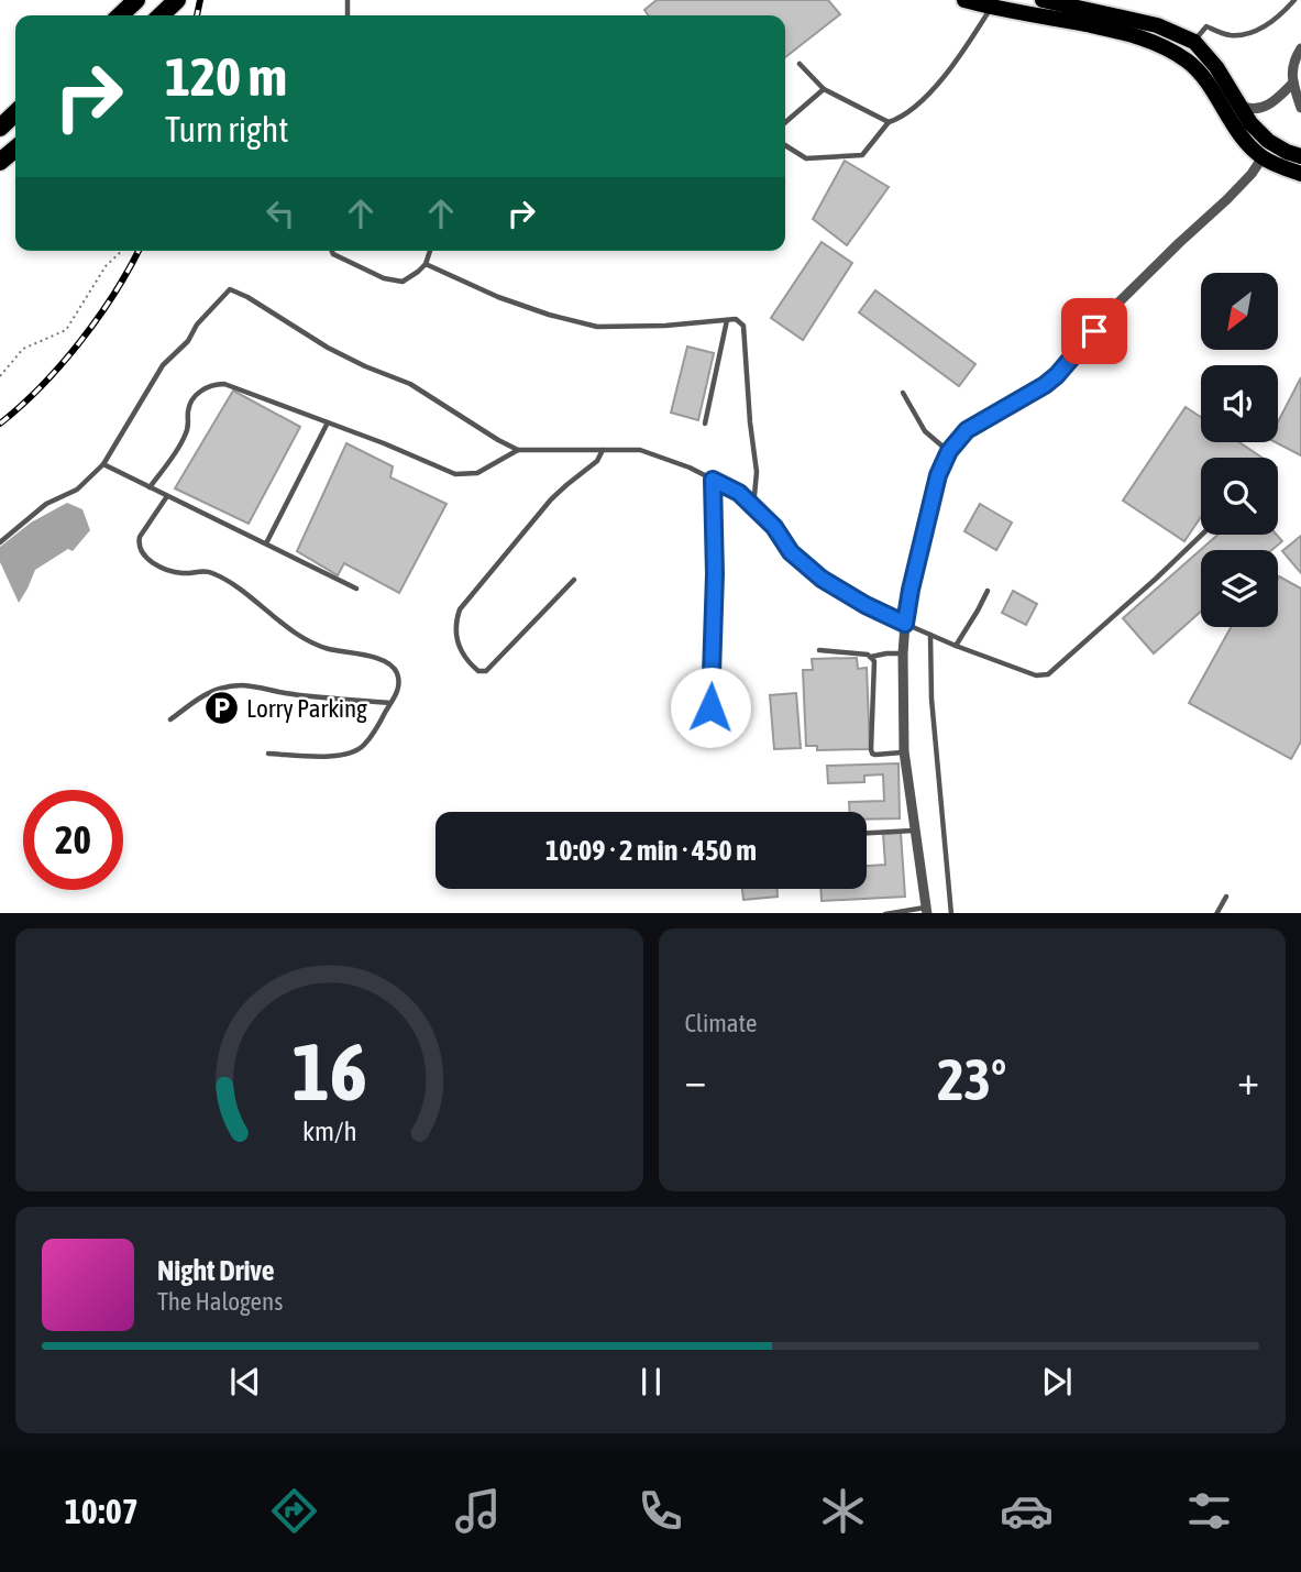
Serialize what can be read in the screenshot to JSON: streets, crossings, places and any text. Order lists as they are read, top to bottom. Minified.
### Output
{"places":{"parking":["Lorry Parking"]},"north":"bottom left","page":{"turn":["120 m","Turn right"],"limit":"20","trip":"10:09 · 2 min · 450 m","tile":"Climate","heat":["−","23°","+"],"song":["Night Drive","The Halogens"],"tabs":"10:07","gauge":["16","km/h"]}}
